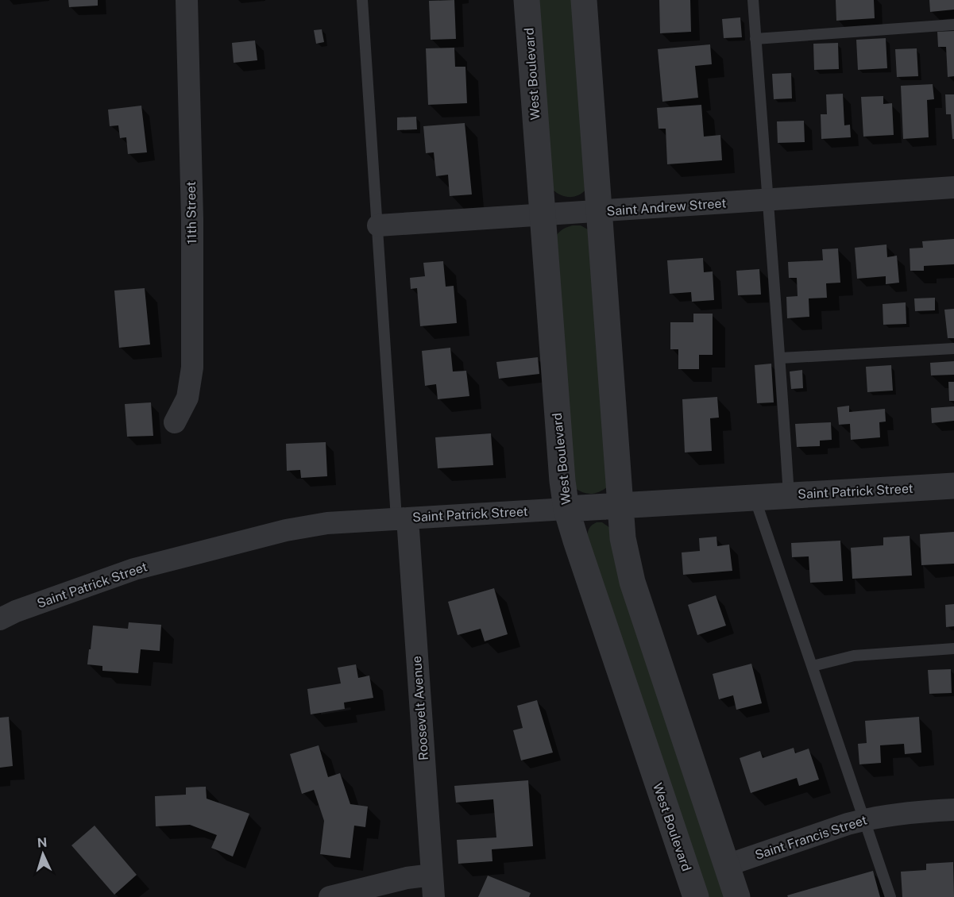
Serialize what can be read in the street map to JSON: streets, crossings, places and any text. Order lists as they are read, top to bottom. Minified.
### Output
{"streets":{"street":["West Boulevard","Saint Andrew Street","11th Street","Saint Patrick Street","Roosevelt Avenue","Saint Francis Street"]},"crossings":[["West Boulevard","Saint Andrew Street"],["West Boulevard","Saint Patrick Street"],["Saint Patrick Street","Roosevelt Avenue"]],"north":"top"}
